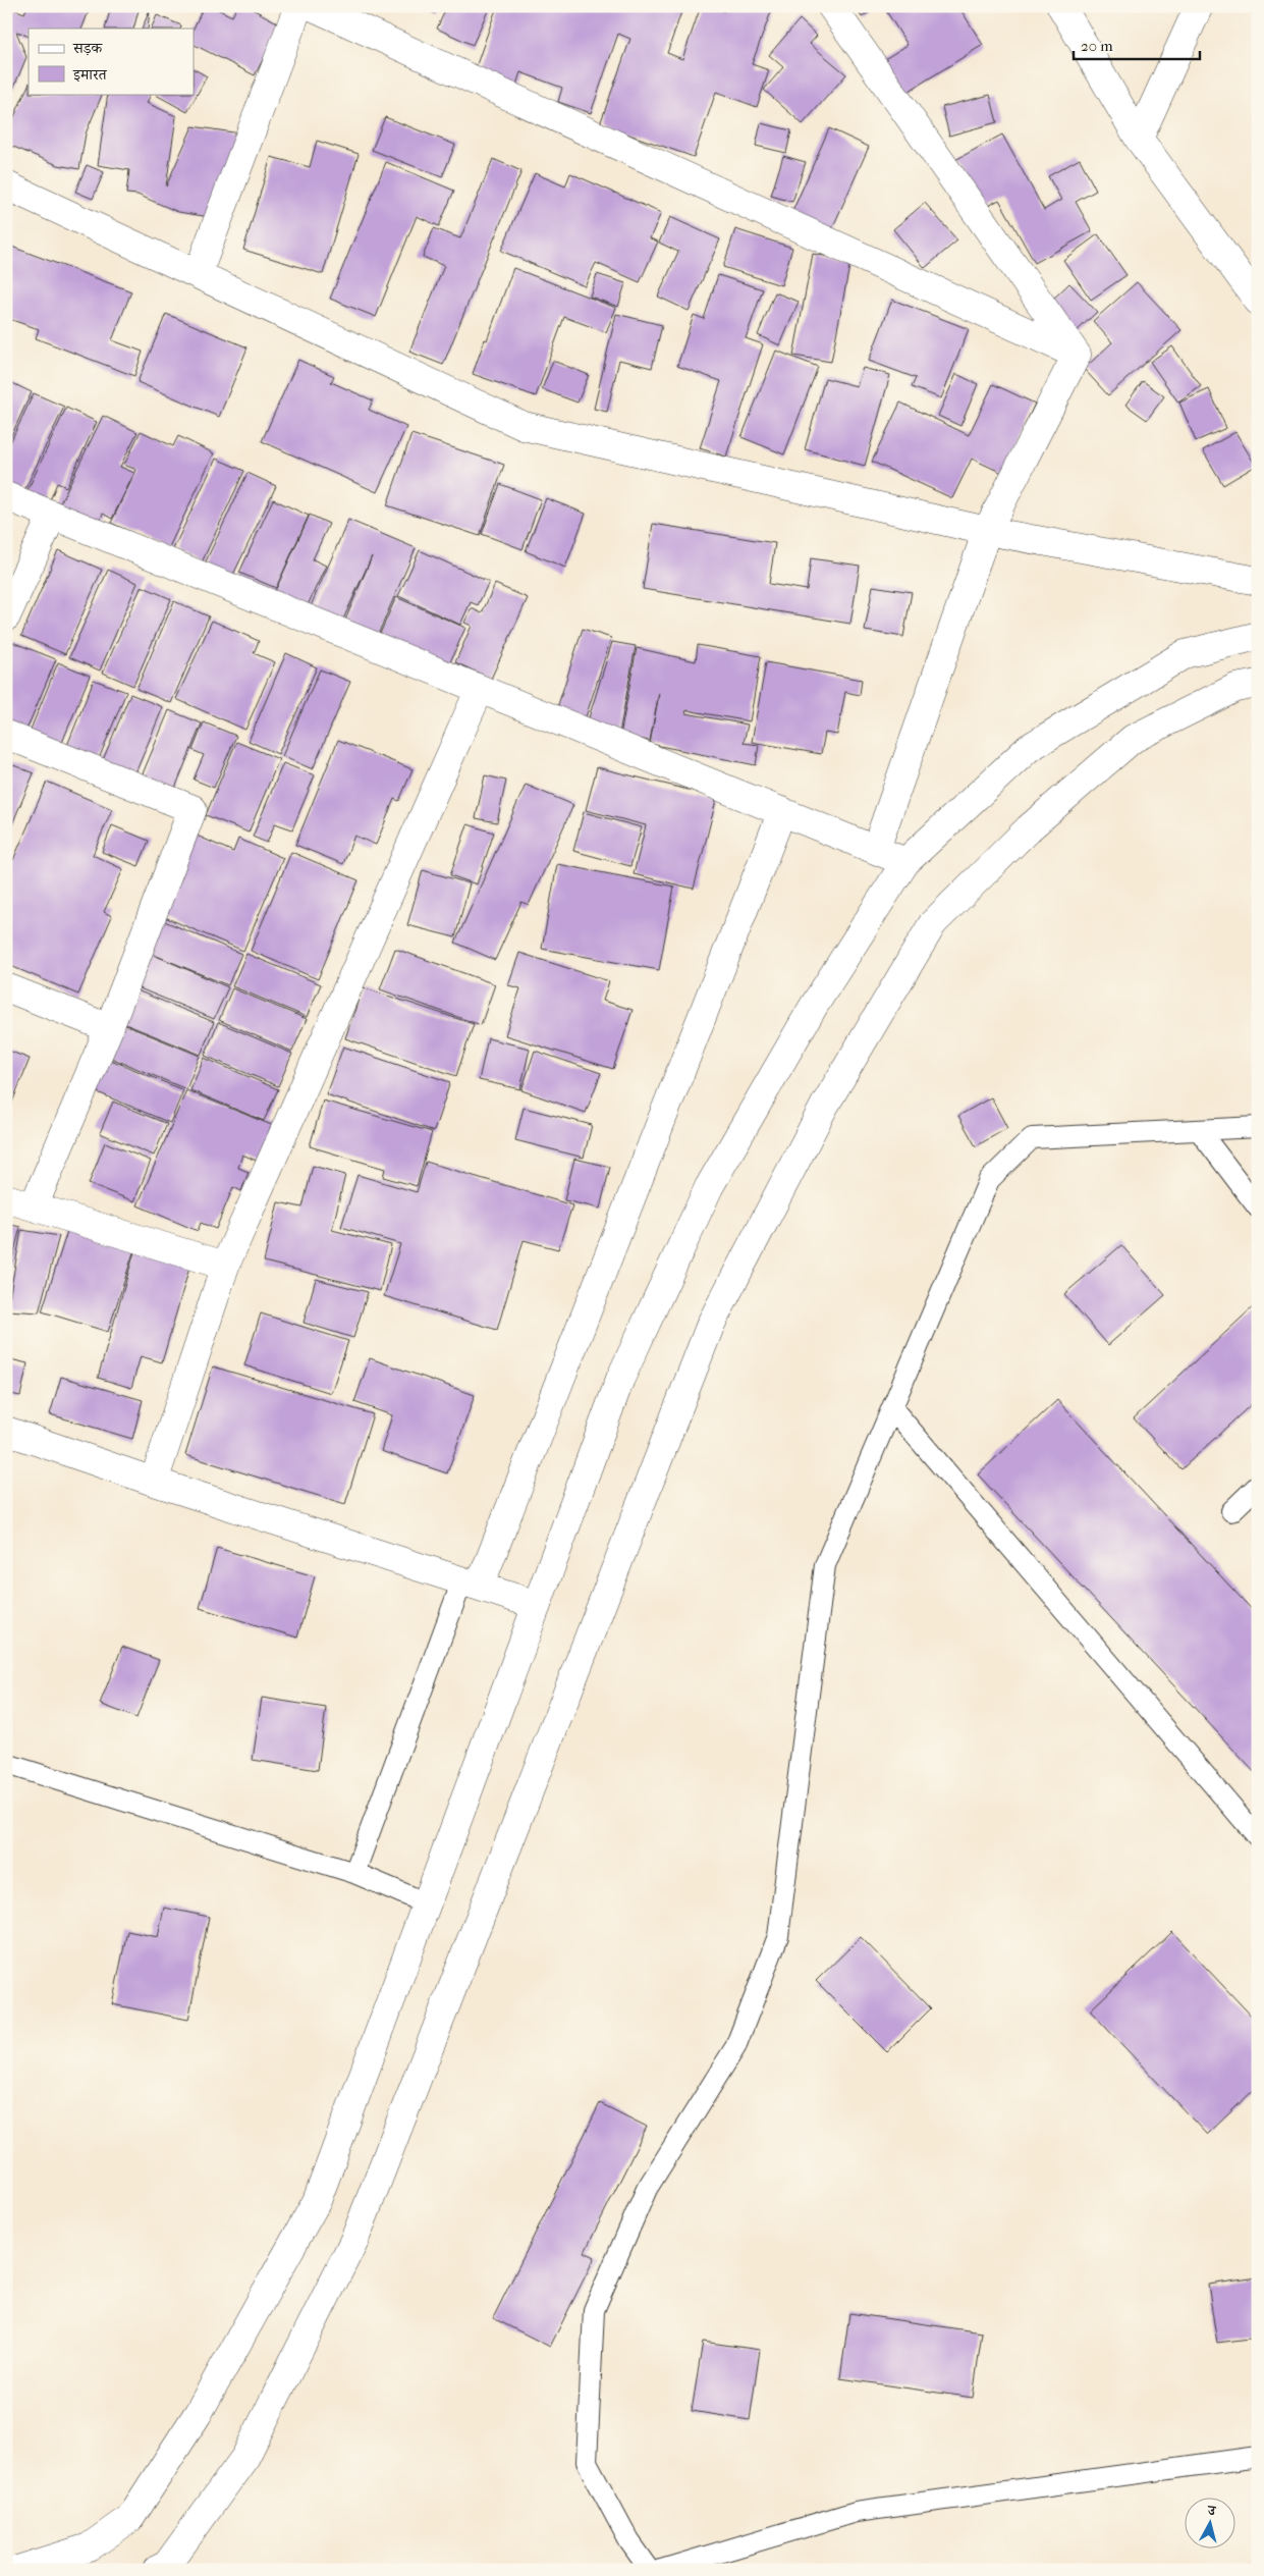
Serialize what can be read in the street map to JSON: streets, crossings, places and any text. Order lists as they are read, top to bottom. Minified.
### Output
{"legend":["सड़क","इमारत"],"scale_bar":"20 m","north":"top"}
